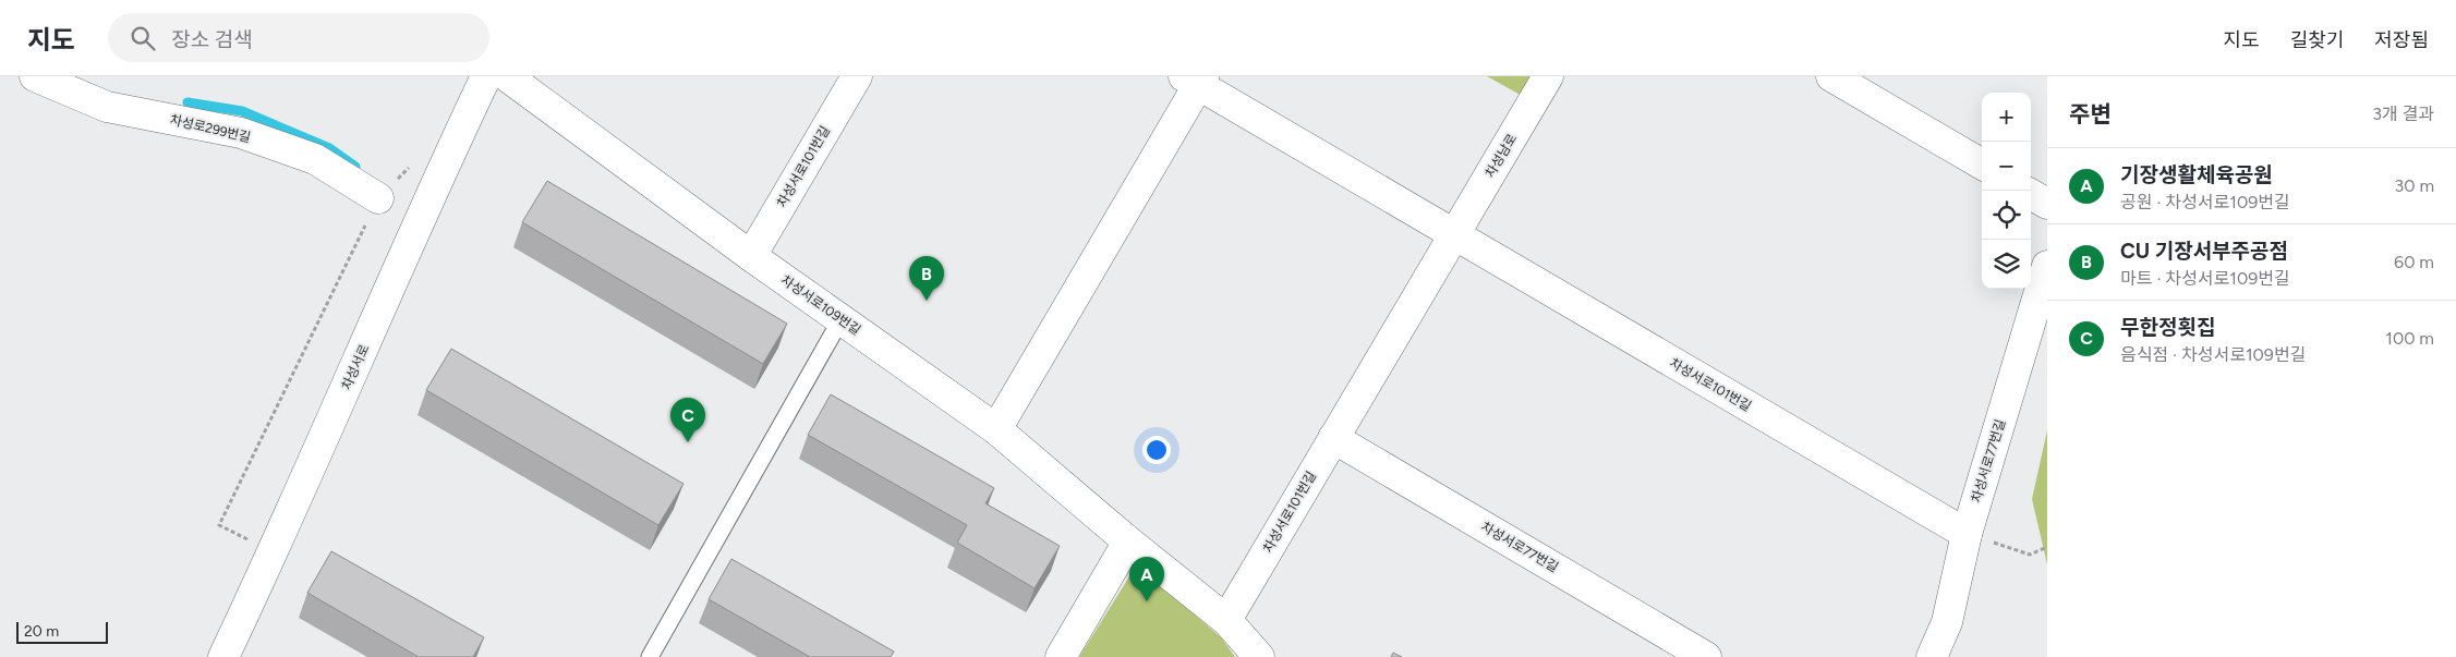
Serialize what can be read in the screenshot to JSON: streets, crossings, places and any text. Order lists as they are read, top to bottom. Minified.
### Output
{"streets":{"street":["차성로299번길","차성남로","차성서로101번길","차성서로109번길","차성서로","차성서로77번길"]},"crossings":[["차성남로","차성서로101번길"],["차성서로101번길","차성서로109번길"],["차성서로101번길","차성서로77번길"]],"scale_bar":"20 m","page":{"header":"지도","search":"장소 검색","nav":["지도","길찾기","저장됨"],"heading":["주변","3개 결과"],"map_buttons":["+","−"],"list":[{"mark":"A","name":"기장생활체육공원","note":"공원 · 차성서로109번길","value":"30 m"},{"mark":"B","name":"CU 기장서부주공점","note":"마트 · 차성서로109번길","value":"60 m"},{"mark":"C","name":"무한정횟집","note":"음식점 · 차성서로109번길","value":"100 m"}],"pins":["B","C","A"],"scale":"20 m"}}
